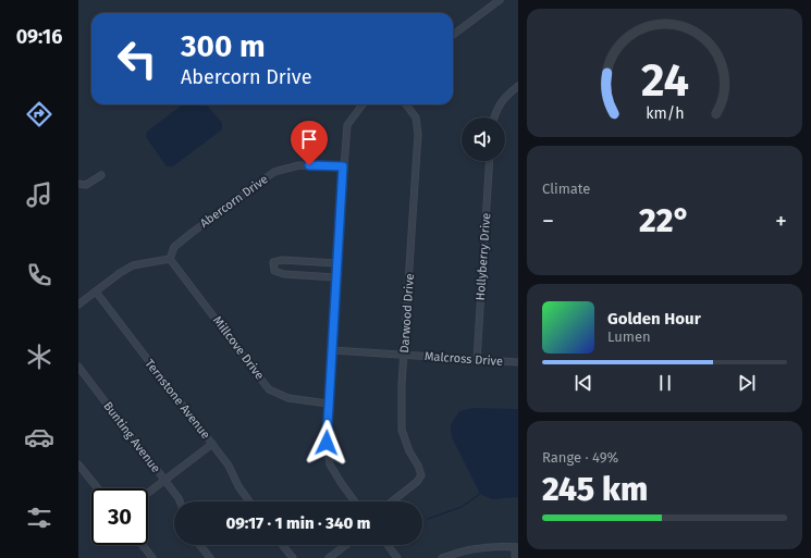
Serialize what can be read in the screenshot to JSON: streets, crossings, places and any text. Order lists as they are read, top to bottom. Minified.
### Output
{"streets":{"street":["Abercorn Drive","Hollyberry Drive","Darwood Drive","Millcove Drive","Malcross Drive","Ternstone Avenue","Bunting Avenue"]},"crossings":[["Abercorn Drive","Millcove Drive"],["Hollyberry Drive","Malcross Drive"],["Darwood Drive","Malcross Drive"]],"page":{"tabs":"09:16","turn":["300 m","Abercorn Drive"],"tile":["Climate",["Range · 49%","245 km"]],"heat":["−","22°","+"],"song":["Golden Hour","Lumen"],"limit":"30","trip":"09:17 · 1 min · 340 m","gauge":["24","km/h"]}}
